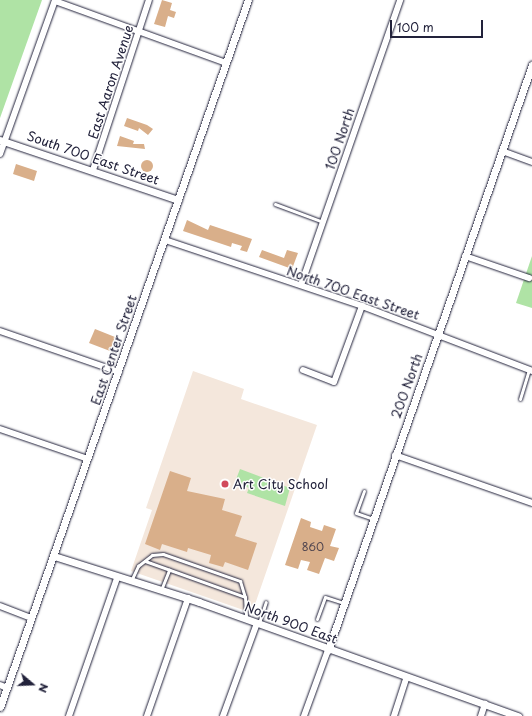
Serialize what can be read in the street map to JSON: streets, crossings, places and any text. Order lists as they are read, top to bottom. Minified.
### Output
{"streets":{"street":["East Aaron Avenue","100 North","South 700 East Street","North 700 East Street","East Center Street","200 North","North 900 East"]},"crossings":[["East Aaron Avenue","South 700 East Street"],["100 North","North 700 East Street"],["South 700 East Street","East Center Street"],["North 700 East Street","East Center Street"],["North 700 East Street","200 North"],["East Center Street","North 900 East"],["200 North","North 900 East"]],"places":["Art City School"],"house_numbers":["860"],"scale_bar":"100 m","north":"right"}
